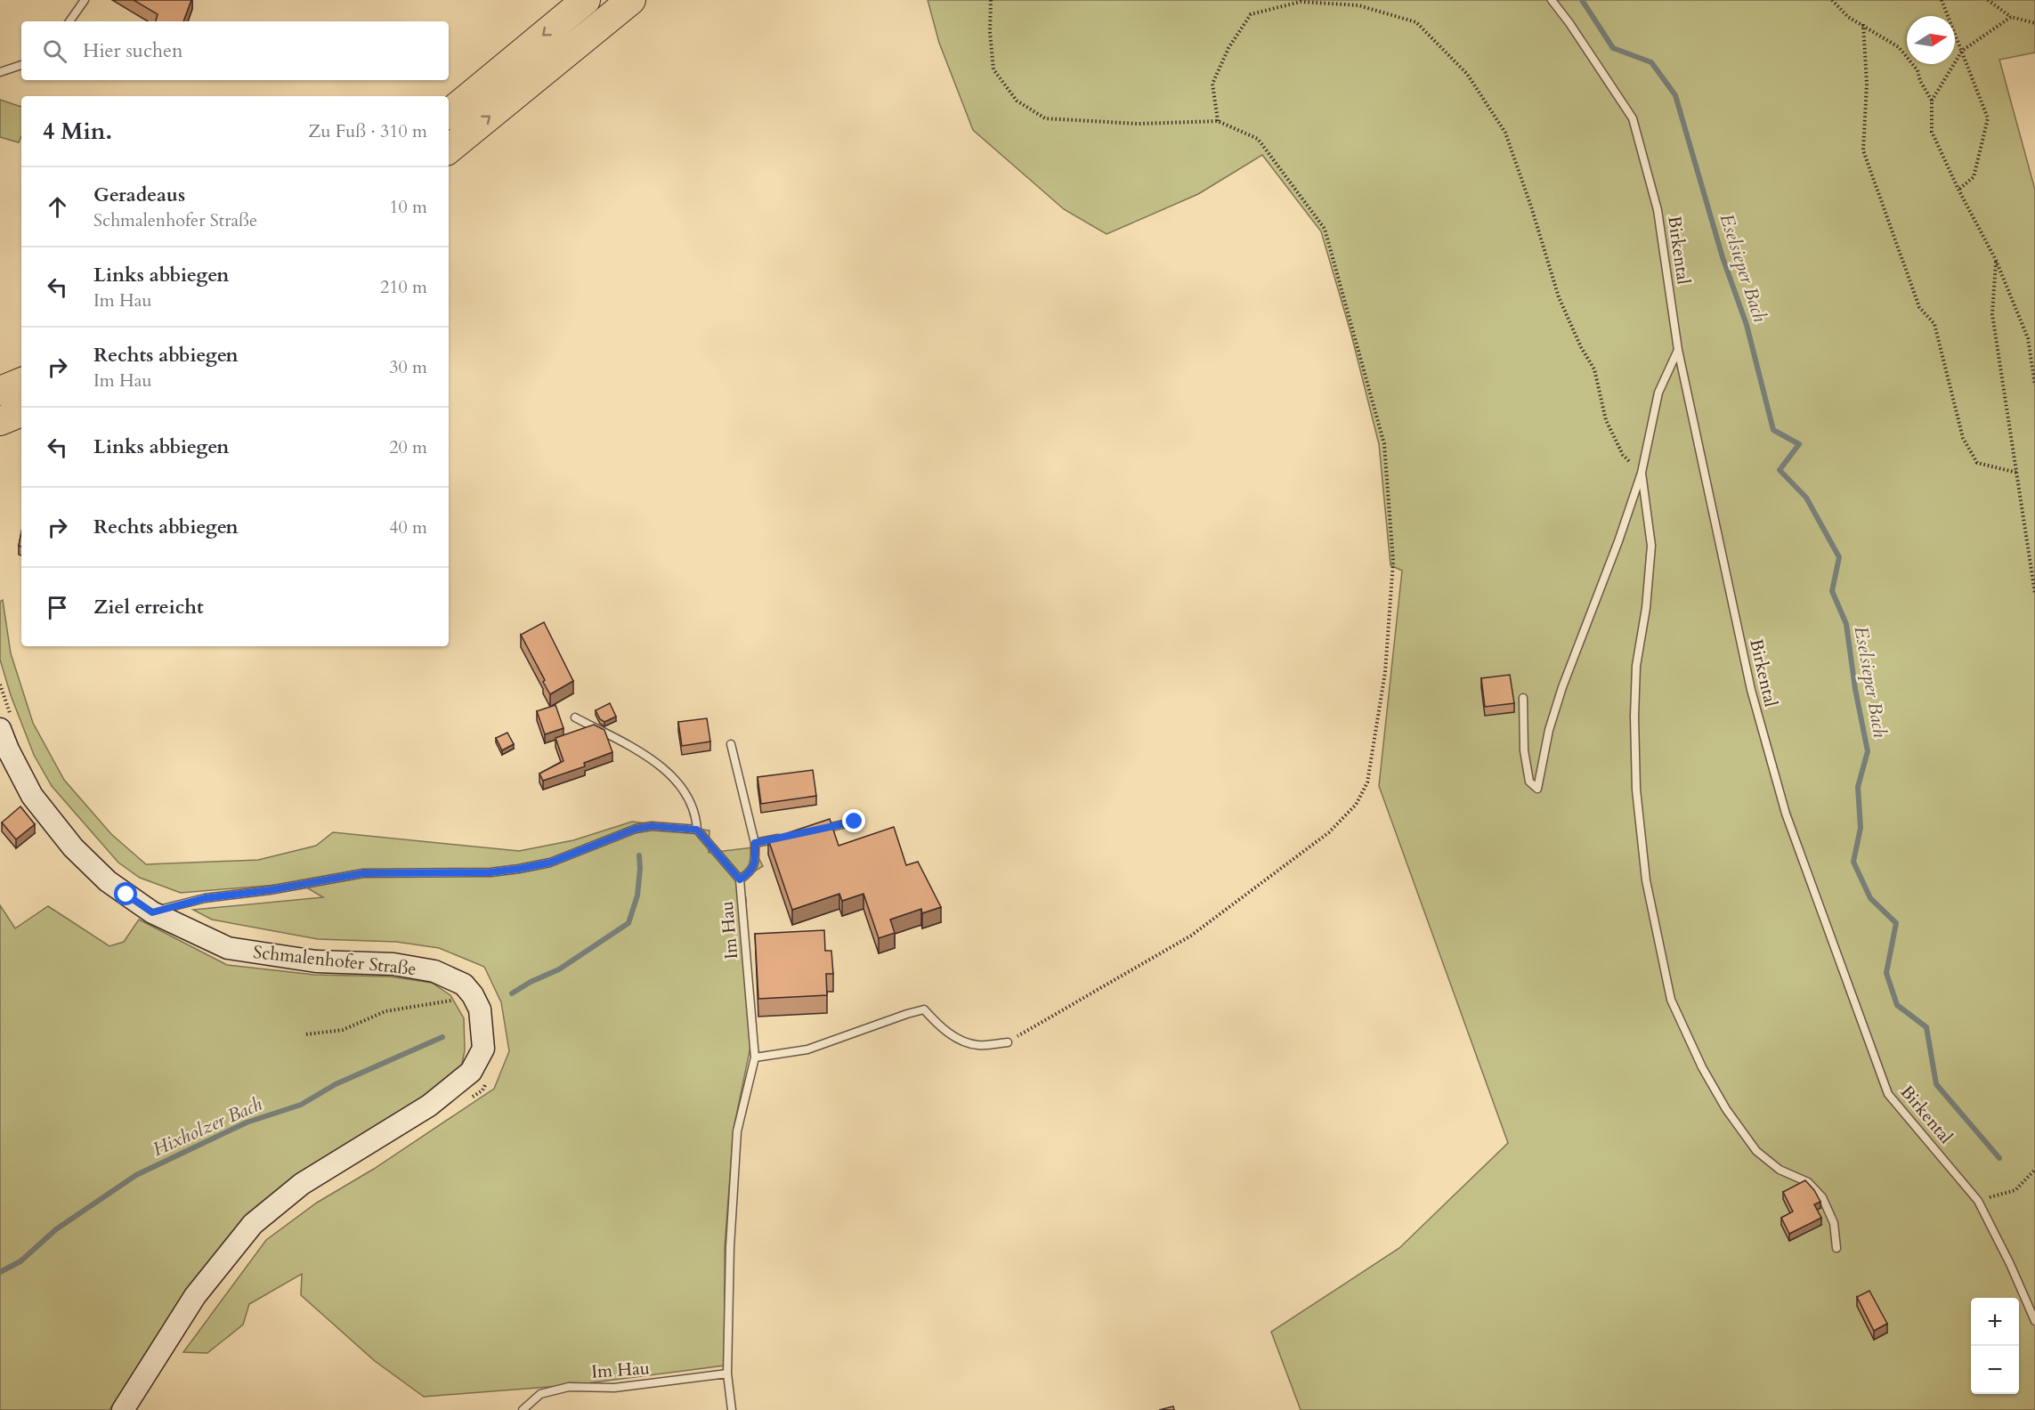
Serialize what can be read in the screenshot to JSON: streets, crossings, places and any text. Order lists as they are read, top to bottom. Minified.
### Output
{"streets":{"main road":["Schmalenhofer Straße"],"lane":["Birkental","Im Hau"]},"water":["Eselsieper Bach","Hixholzer Bach"],"north":"right","page":{"search":"Hier suchen","heading":["4 Min.","Zu Fuß · 310 m"],"list":[["Geradeaus","Schmalenhofer Straße","10 m"],["Links abbiegen","Im Hau","210 m"],["Rechts abbiegen","Im Hau","30 m"],["Links abbiegen","20 m"],["Rechts abbiegen","40 m"],"Ziel erreicht"],"map_buttons":["+","−"]}}
